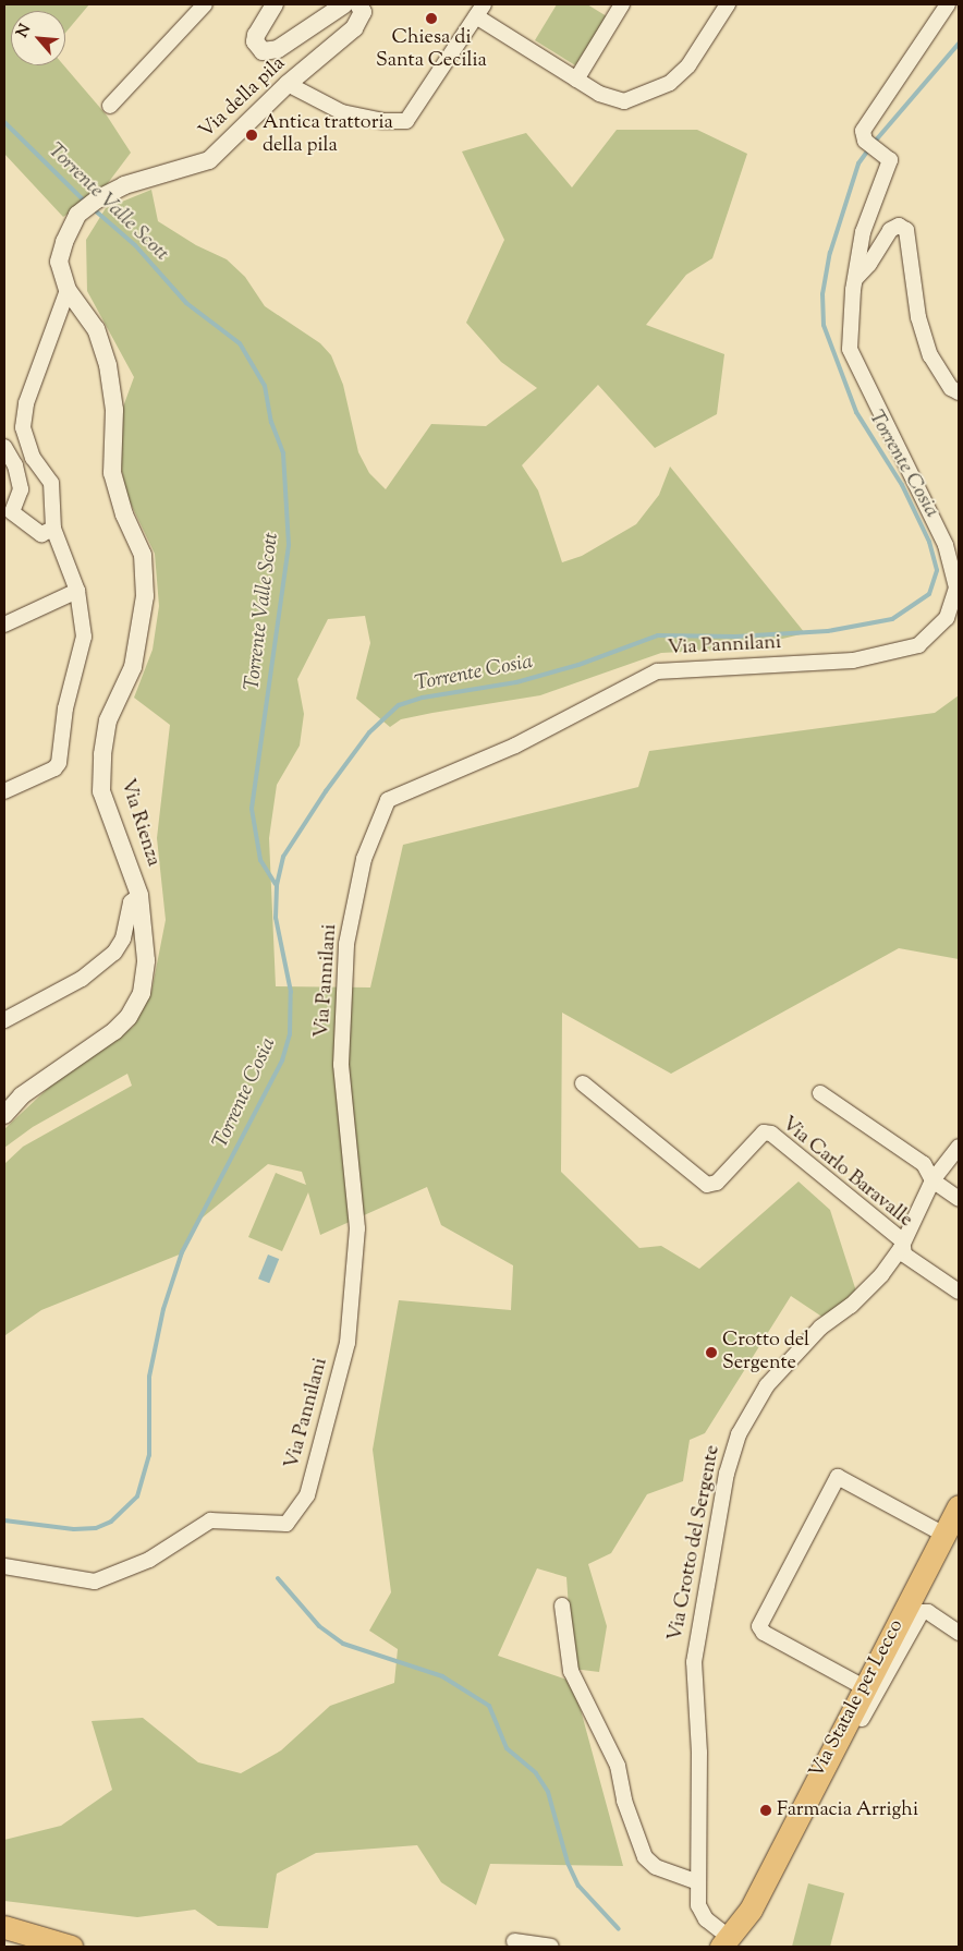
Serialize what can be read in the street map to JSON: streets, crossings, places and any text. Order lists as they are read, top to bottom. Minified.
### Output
{"streets":{"main road":["Via Statale per Lecco"],"street":["Via della pila","Via Pannilani","Via Rienza","Via Carlo Baravalle","Via Crotto del Sergente"]},"crossings":[["Via della pila","Via Rienza"],["Via Carlo Baravalle","Via Crotto del Sergente"],["Via Crotto del Sergente","Via Statale per Lecco"]],"water":["Torrente Valle Scott","Torrente Cosia"],"places":["Chiesa di Santa Cecilia","Antica trattoria della pila","Crotto del Sergente","Farmacia Arrighi"],"north":"top left"}
